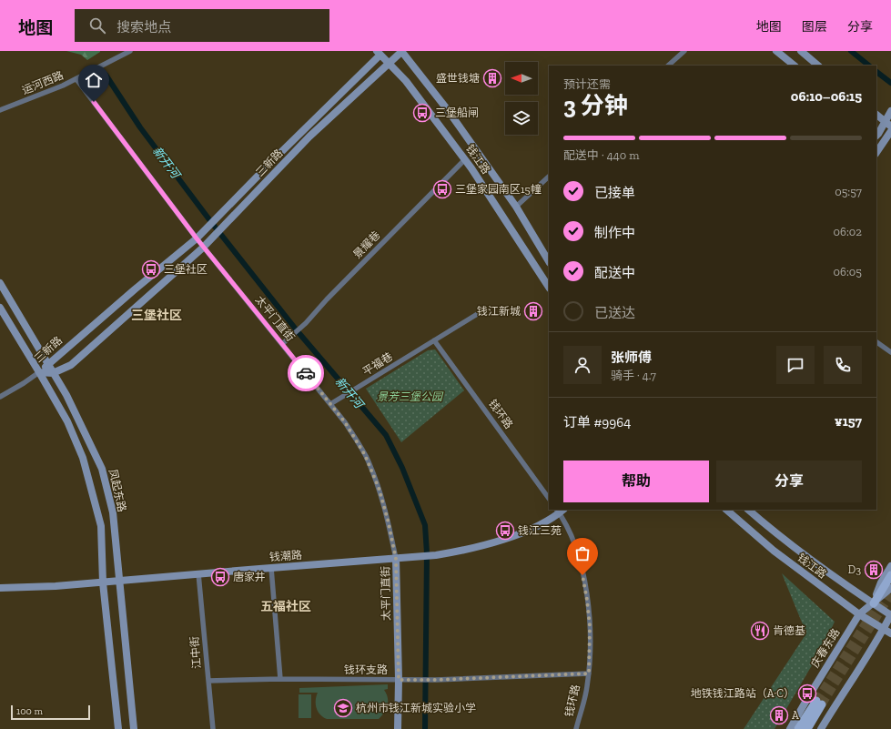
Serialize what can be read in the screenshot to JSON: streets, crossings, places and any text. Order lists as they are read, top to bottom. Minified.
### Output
{"streets":{"main road":["钱江路","三新路","太平门直街","凤起东路","钱潮路","庆春东路"],"street":["运河西路","景耀巷","平福巷","钱环路","江中街","钱环支路"]},"crossings":[["运河西路","太平门直街"],["钱江路","三新路"],["钱江路","景耀巷"],["钱江路","庆春东路"],["三新路","太平门直街"],["三新路","凤起东路"],["景耀巷","太平门直街"],["太平门直街","平福巷"],["太平门直街","钱潮路"],["太平门直街","钱环支路"],["平福巷","钱环路"],["钱环路","钱潮路"],["钱环路","钱环支路"],["凤起东路","钱潮路"],["钱潮路","江中街"],["江中街","钱环支路"]],"districts":["三堡社区","五福社区"],"water":["新开河"],"parks":["景芳三堡公园"],"places":{"building":["盛世钱塘","钱江新城","D3","A"],"bus stop":["三堡船闸","三堡家园南区15幢","三堡社区","钱江三苑","唐家井","地铁钱江路站（A·C）"],"restaurant":["肯德基"],"school or university":["杭州市钱江新城实验小学"]},"scale_bar":"100 m","north":"left","page":{"header":"地图","search":"搜索地点","nav":["地图","图层","分享"],"heading":["3 分钟","预计还需","06:10–06:15"],"panel":["张师傅","骑手 · 4.7","订单 #9964","¥157"],"bar":"配送中 · 440 m","list":[["已接单","05:57"],["制作中","06:02"],["配送中","06:05"],"已送达"],"buttons":["帮助","分享"],"scale":"100 m"}}
